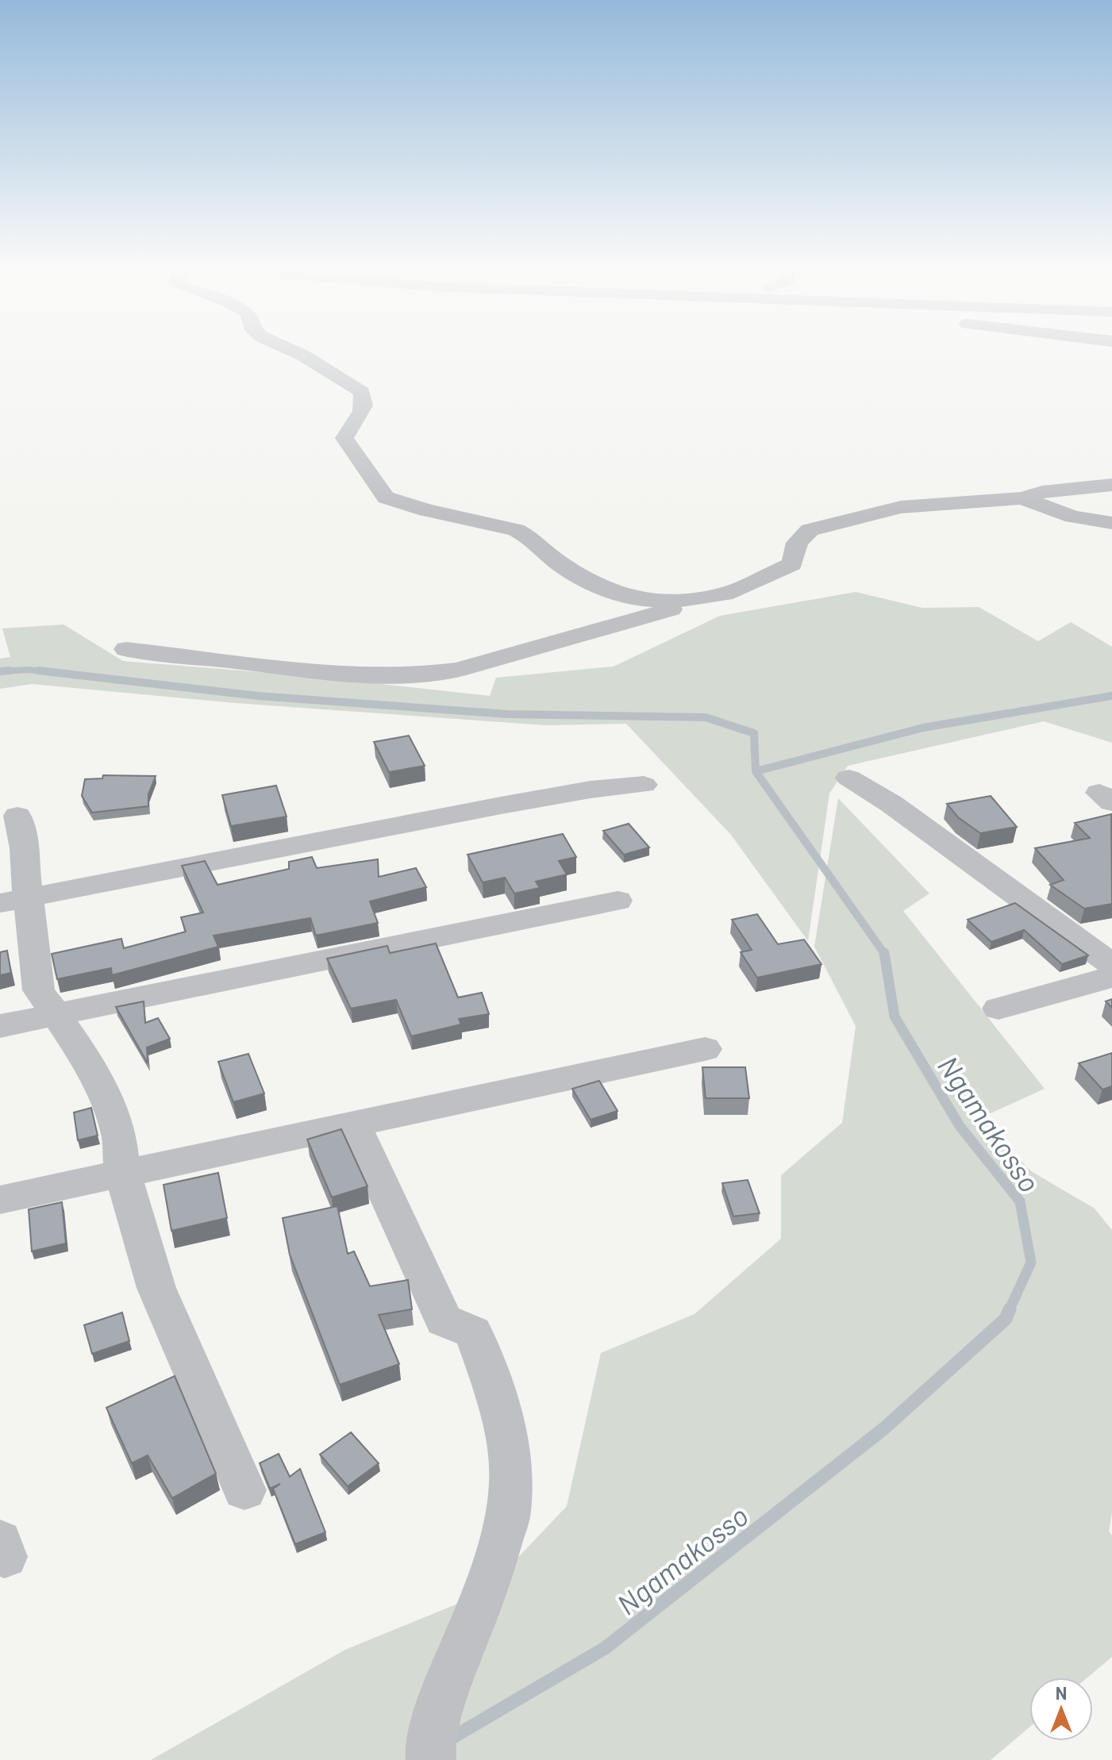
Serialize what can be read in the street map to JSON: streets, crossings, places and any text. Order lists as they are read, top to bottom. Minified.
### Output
{"water":["Ngamakosso"],"north":"top"}
